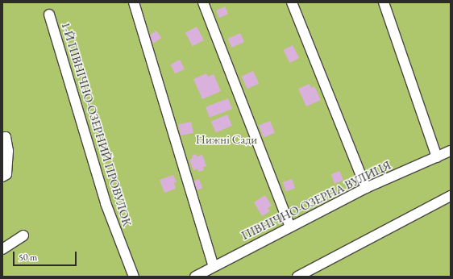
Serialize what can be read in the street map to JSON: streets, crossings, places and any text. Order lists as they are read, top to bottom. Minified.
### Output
{"streets":{"street":["1-Й ПІВНІЧНО-ОЗЕРНИЙ ПРОВУЛОК","ПІВНІЧНО-ОЗЕРНА ВУЛИЦЯ"]},"parks":["Нижні Сади"],"scale_bar":"50 m"}
